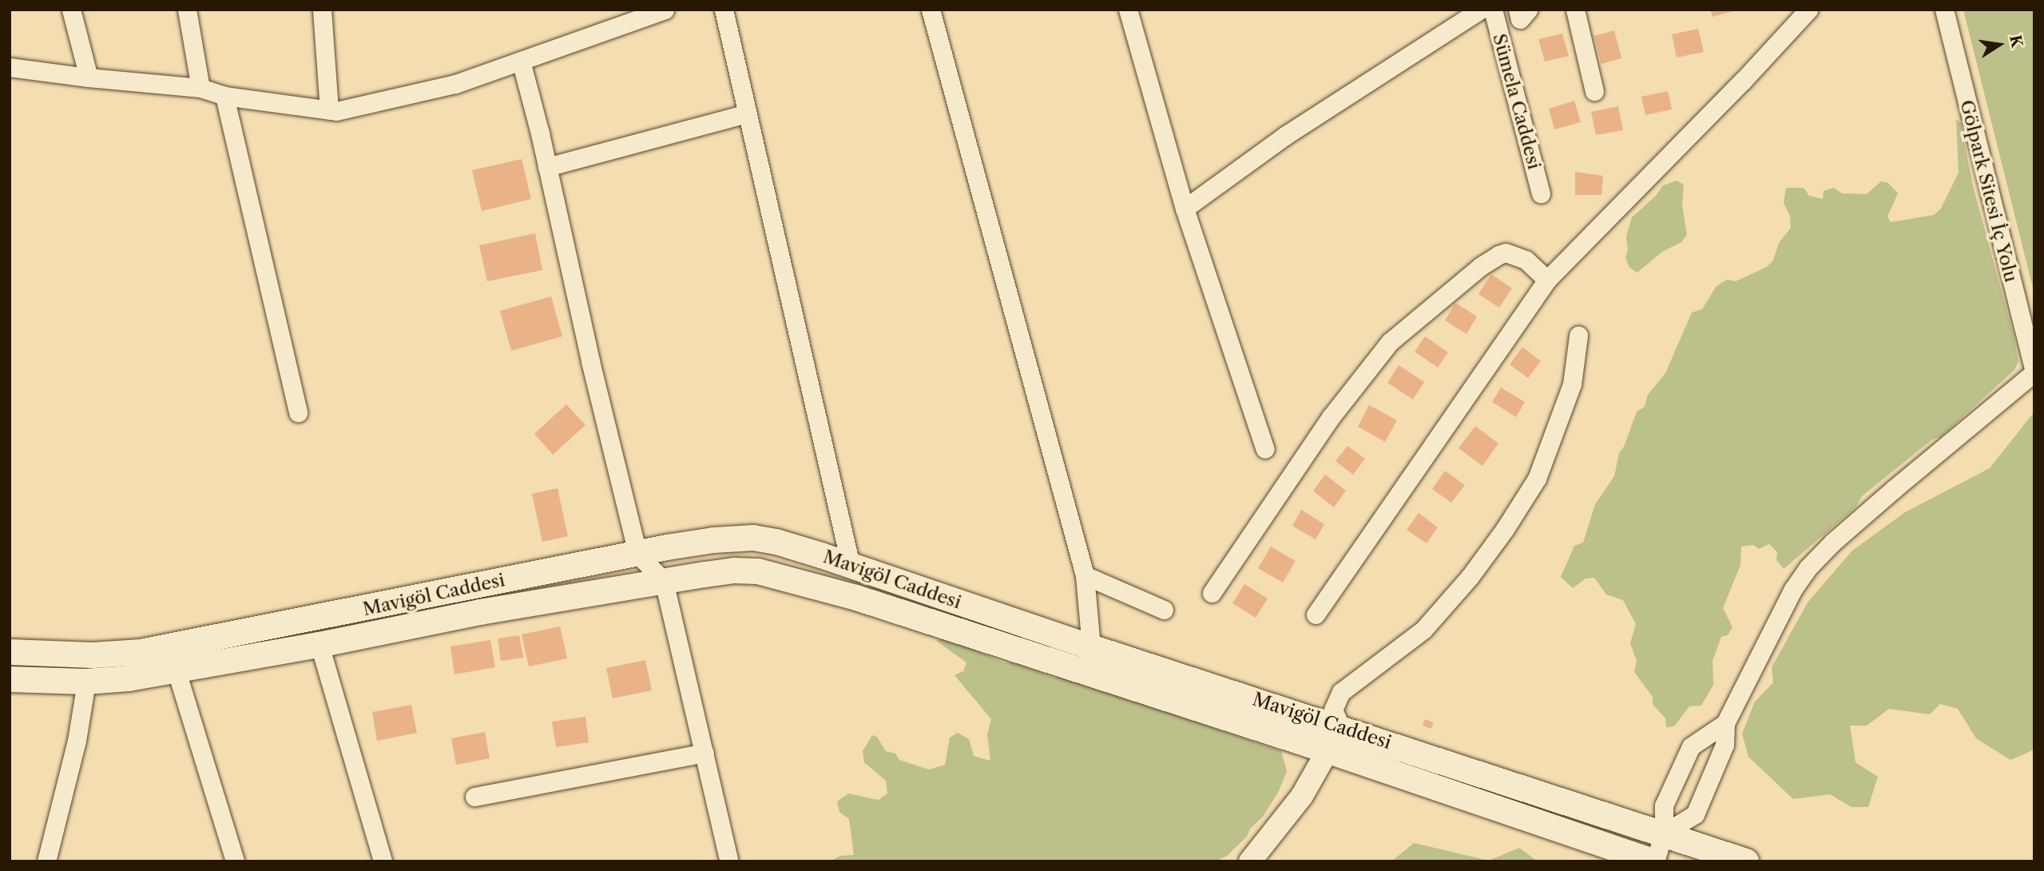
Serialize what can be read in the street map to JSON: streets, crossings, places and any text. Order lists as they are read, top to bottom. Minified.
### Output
{"streets":{"main road":["Mavigöl Caddesi"],"street":["Sümela Caddesi","Gölpark Sitesi İç Yolu"]},"north":"right"}
